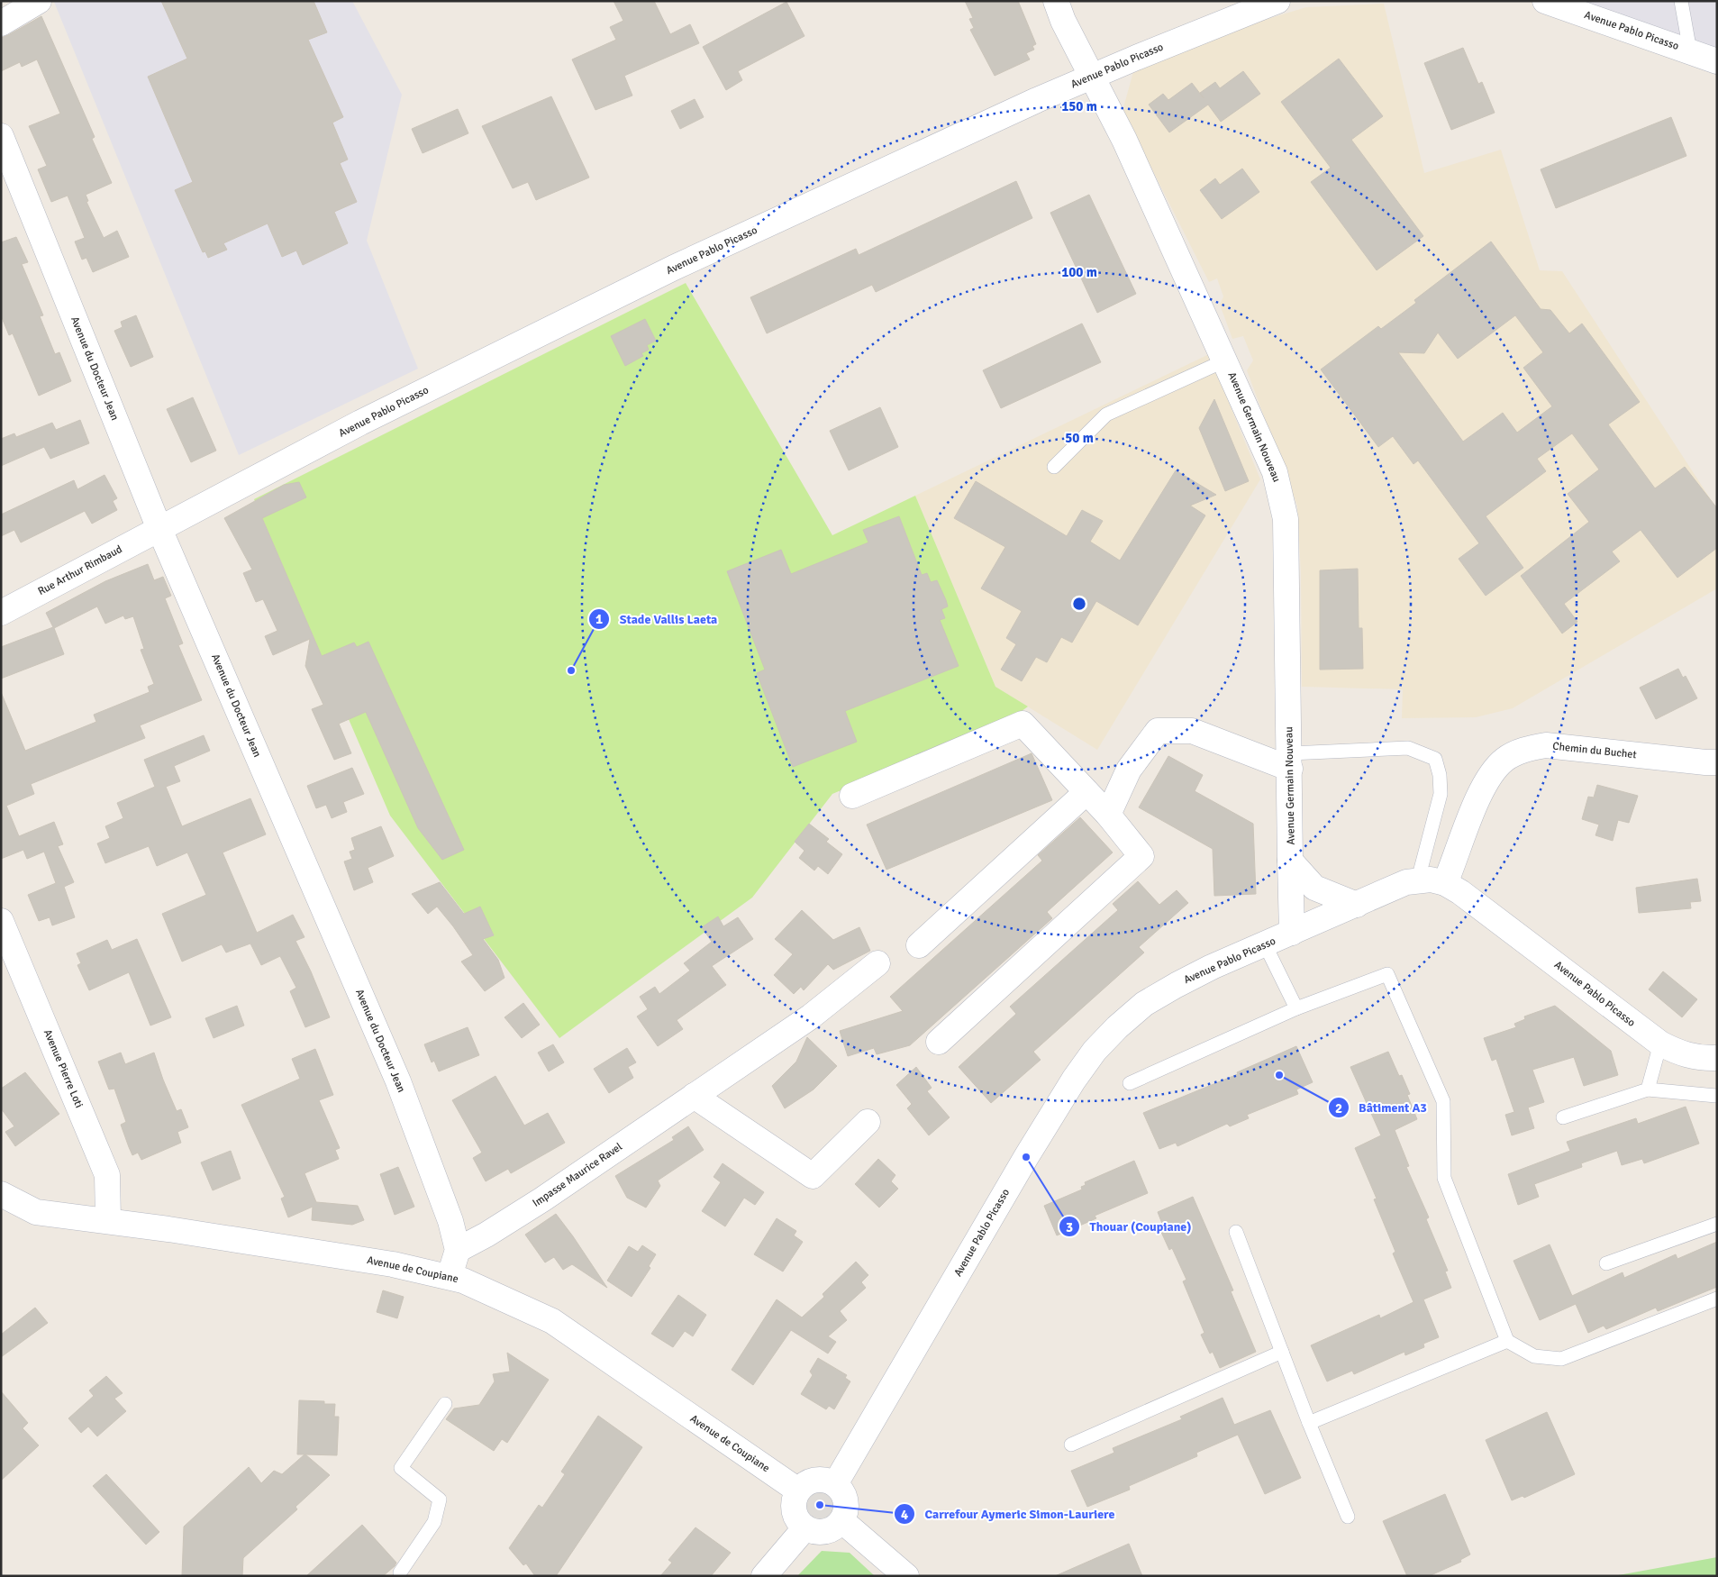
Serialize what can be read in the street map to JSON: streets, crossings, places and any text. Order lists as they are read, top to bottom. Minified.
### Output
{"streets":{"street":["Avenue Pablo Picasso","Avenue du Docteur Jean","Avenue Germain Nouveau","Rue Arthur Rimbaud","Chemin du Buchet","Avenue Pierre Loti","Impasse Maurice Ravel","Avenue de Coupiane"]},"crossings":[["Avenue Pablo Picasso","Avenue du Docteur Jean"],["Avenue Pablo Picasso","Avenue Germain Nouveau"],["Avenue Pablo Picasso","Rue Arthur Rimbaud"],["Avenue Pablo Picasso","Chemin du Buchet"],["Avenue Pablo Picasso","Avenue de Coupiane"],["Avenue du Docteur Jean","Rue Arthur Rimbaud"],["Avenue du Docteur Jean","Impasse Maurice Ravel"],["Avenue Pierre Loti","Avenue de Coupiane"]],"places":["Stade Vallis Laeta","Bâtiment A3","Thouar (Coupiane)","Carrefour Aymeric Simon-Lauriere"],"rings":["150 m","100 m","50 m"]}
